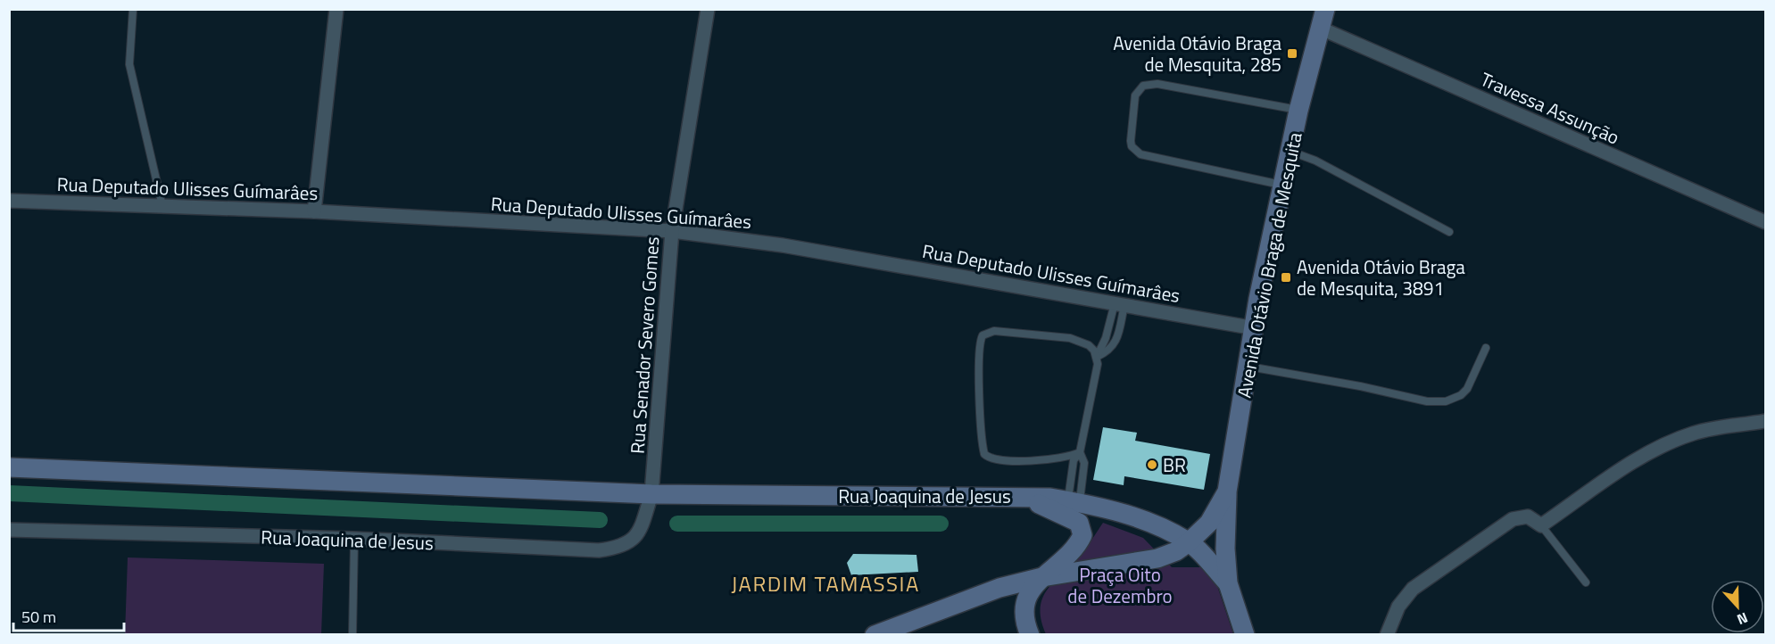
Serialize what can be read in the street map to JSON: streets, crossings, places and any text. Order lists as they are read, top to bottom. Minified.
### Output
{"streets":{"main road":["Avenida Otávio Braga de Mesquita","Rua Joaquina de Jesus"],"street":["Travessa Assunção","Rua Deputado Ulisses Guímarâes","Rua Senador Severo Gomes"]},"crossings":[["Travessa Assunção","Avenida Otávio Braga de Mesquita"],["Rua Deputado Ulisses Guímarâes","Avenida Otávio Braga de Mesquita"],["Rua Deputado Ulisses Guímarâes","Rua Senador Severo Gomes"],["Avenida Otávio Braga de Mesquita","Rua Joaquina de Jesus"],["Rua Senador Severo Gomes","Rua Joaquina de Jesus"]],"districts":["JARDIM TAMASSIA"],"parks":["Praça Oito de Dezembro"],"places":{"transit":["Avenida Otávio Braga de Mesquita, 285","Avenida Otávio Braga de Mesquita, 3891"],"other":["BR"]},"scale_bar":"50 m","north":"bottom"}
